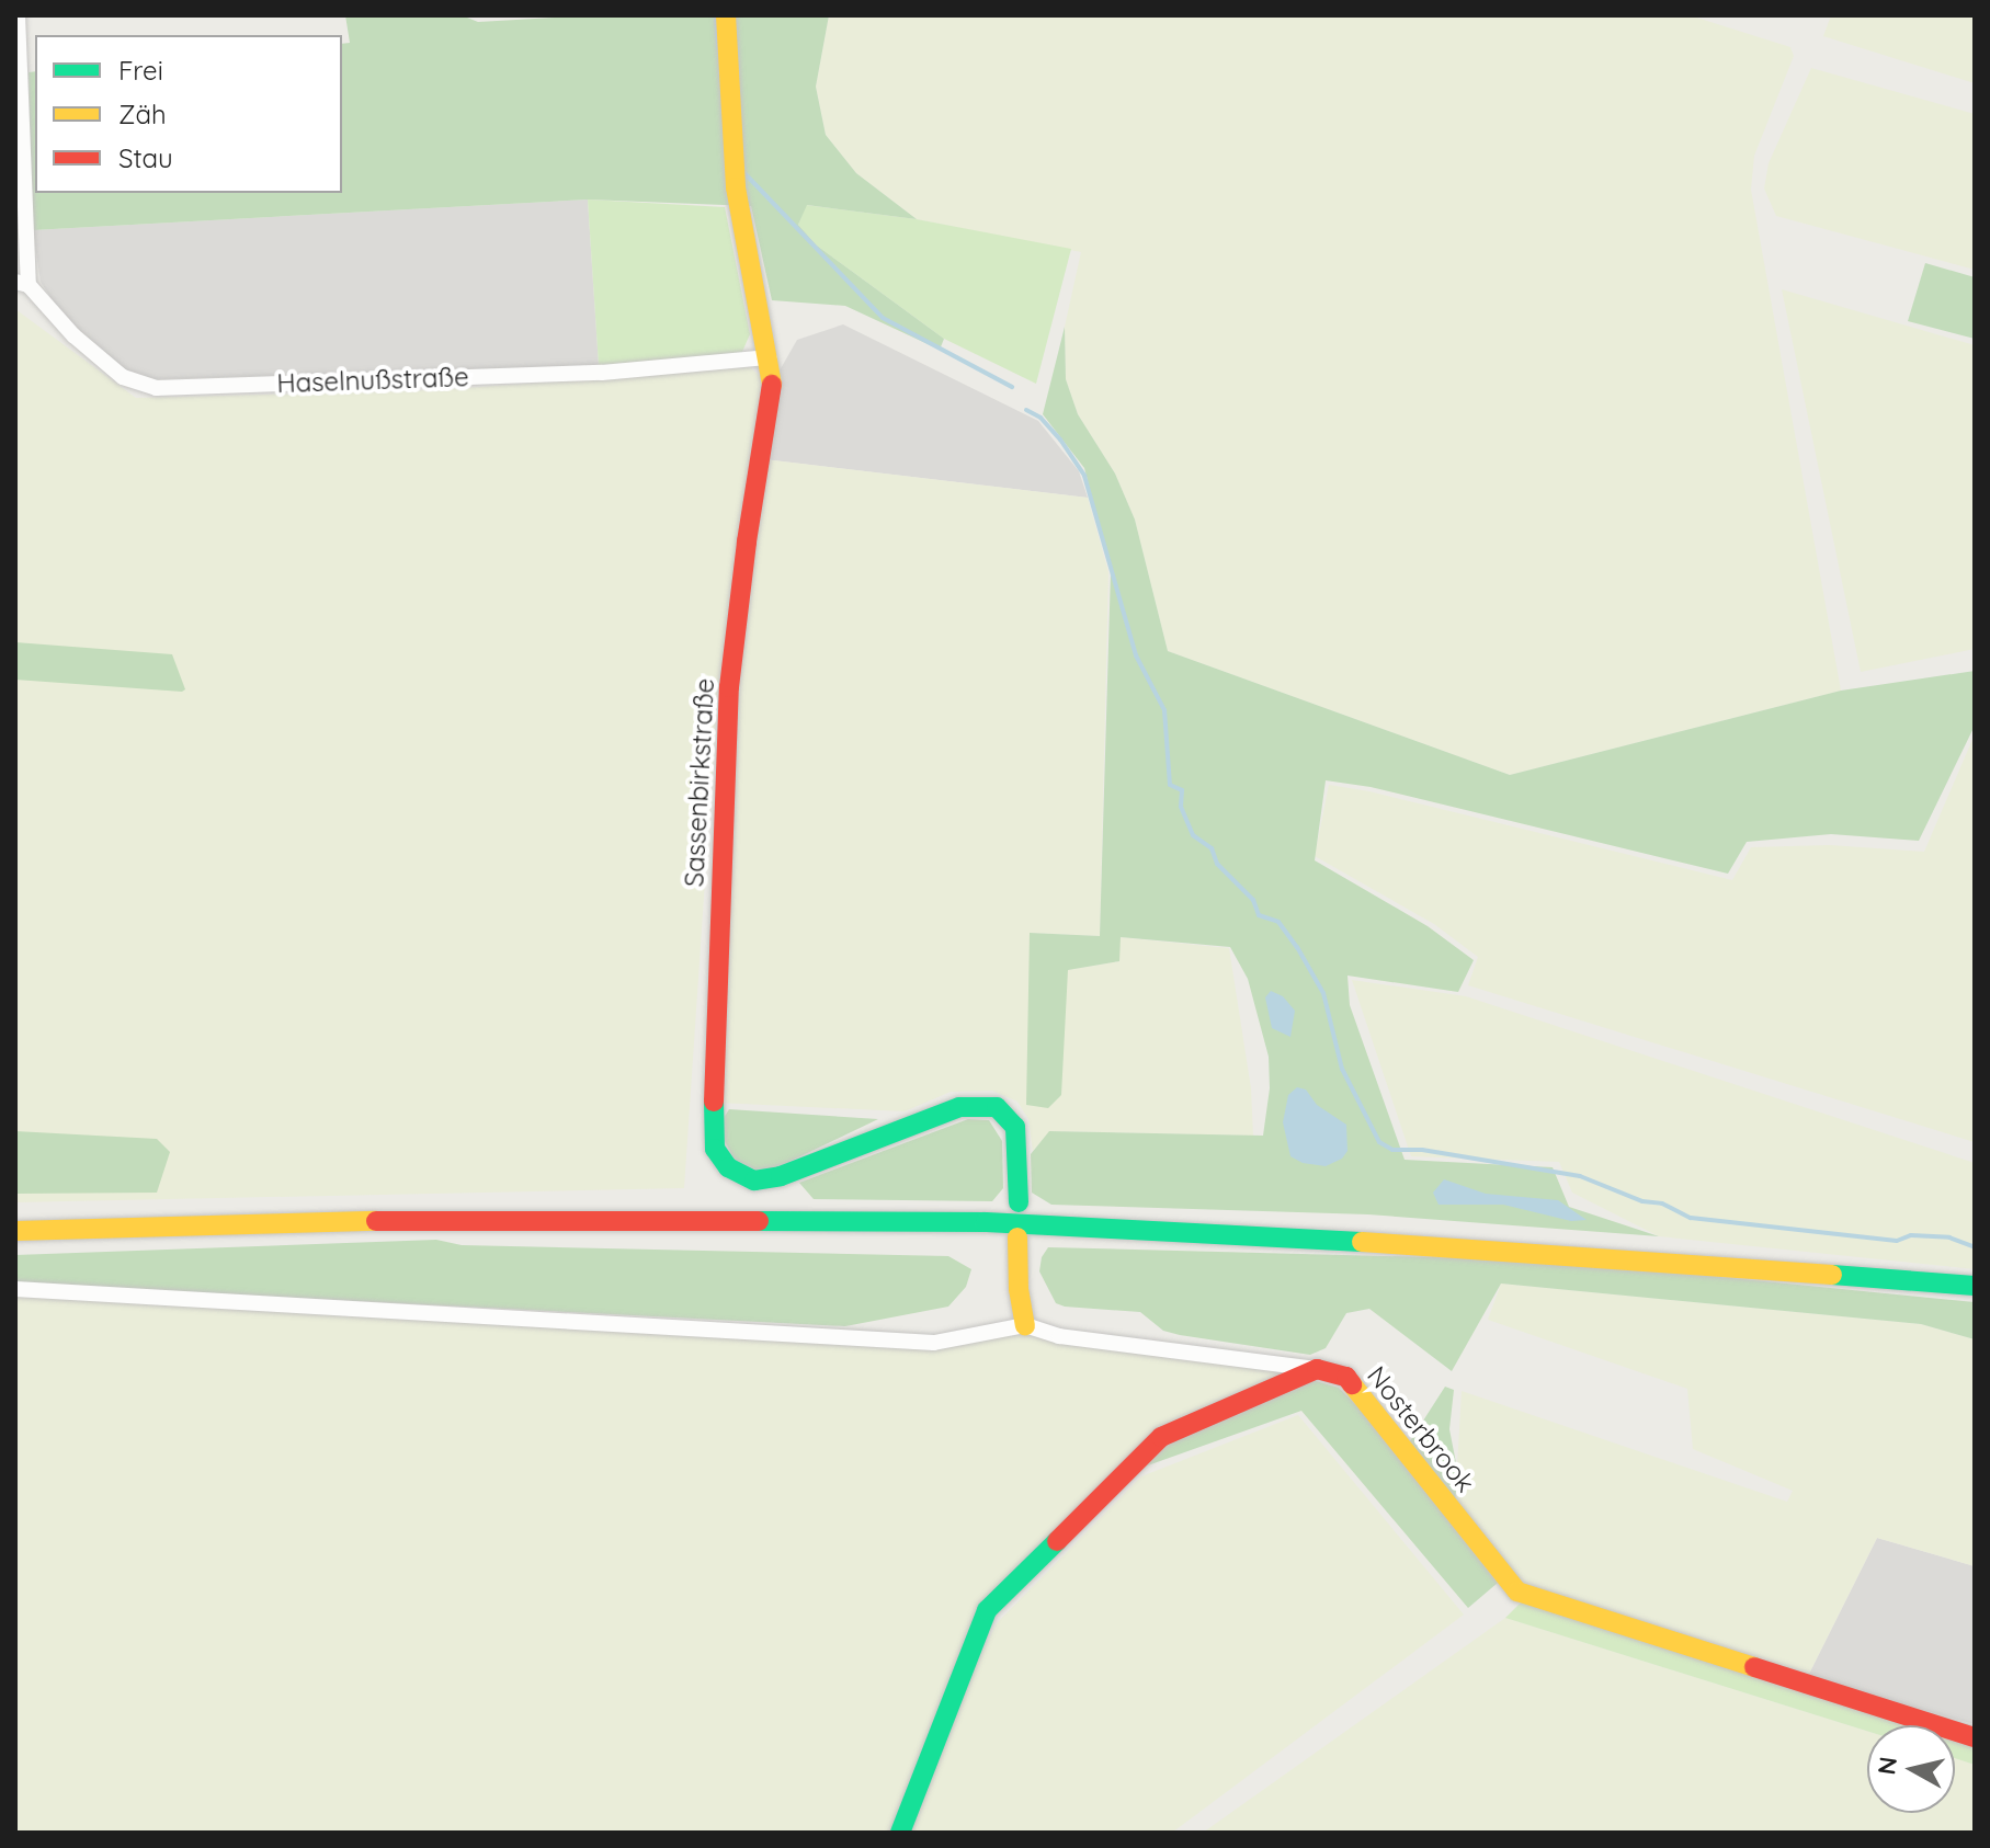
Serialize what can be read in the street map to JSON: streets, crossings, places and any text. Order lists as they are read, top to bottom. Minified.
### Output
{"streets":{"main road":["Sassenbirkstraße","Nosterbrook"],"street":["Haselnußstraße"]},"crossings":[["Haselnußstraße","Sassenbirkstraße"]],"legend":["Frei","Zäh","Stau"],"north":"left"}
